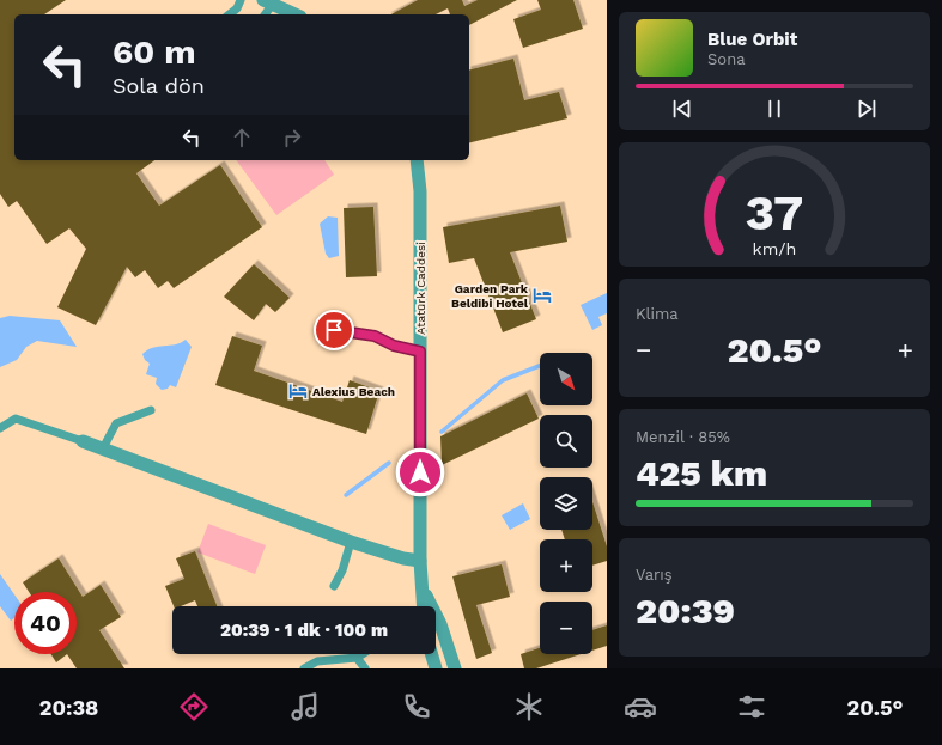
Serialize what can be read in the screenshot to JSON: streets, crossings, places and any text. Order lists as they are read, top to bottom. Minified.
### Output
{"streets":{"street":["Atatürk Caddesi"]},"places":{"hotel":["Garden Park Beldibi Hotel","Alexius Beach"]},"north":"bottom right","page":{"turn":["60 m","Sola dön"],"song":["Blue Orbit","Sona"],"tile":["Klima",["Menzil · 85%","425 km"],["Varış","20:39"]],"heat":["−","20.5°","+"],"map_buttons":["+","−"],"limit":"40","trip":"20:39 · 1 dk · 100 m","tabs":["20:38","20.5°"],"gauge":["37","km/h"]}}
